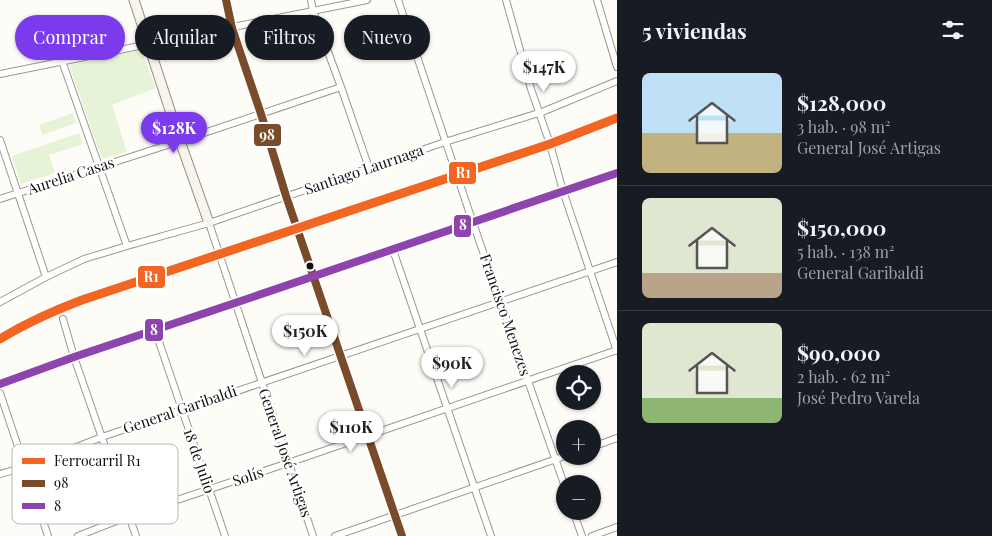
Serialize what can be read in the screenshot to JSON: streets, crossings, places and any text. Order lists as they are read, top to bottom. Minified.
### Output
{"streets":{"street":["Santiago Laurnaga","Aurelia Casas","Francisco Menezes","General Garibaldi","General José Artigas","18 de Julio","Solís"]},"crossings":[["Santiago Laurnaga","Francisco Menezes"],["Santiago Laurnaga","General José Artigas"],["Aurelia Casas","General José Artigas"],["Francisco Menezes","General Garibaldi"],["Francisco Menezes","Solís"],["General Garibaldi","General José Artigas"],["General Garibaldi","18 de Julio"],["General José Artigas","Solís"],["18 de Julio","Solís"]],"lines":["transit line 98","rail line R1","transit line 8"],"legend":["Ferrocarril R1","98","8"],"page":{"heading":"5 viviendas","chip":["Comprar","Alquilar","Filtros","Nuevo"],"price":["$147K","$128K","$150K","$90K","$110K"],"list":[{"name":"$128,000","note":"3 hab. · 98 m² · General José Artigas"},{"name":"$150,000","note":"5 hab. · 138 m² · General Garibaldi"},{"name":"$90,000","note":"2 hab. · 62 m² · José Pedro Varela"}],"map_buttons":["+","−"]}}
